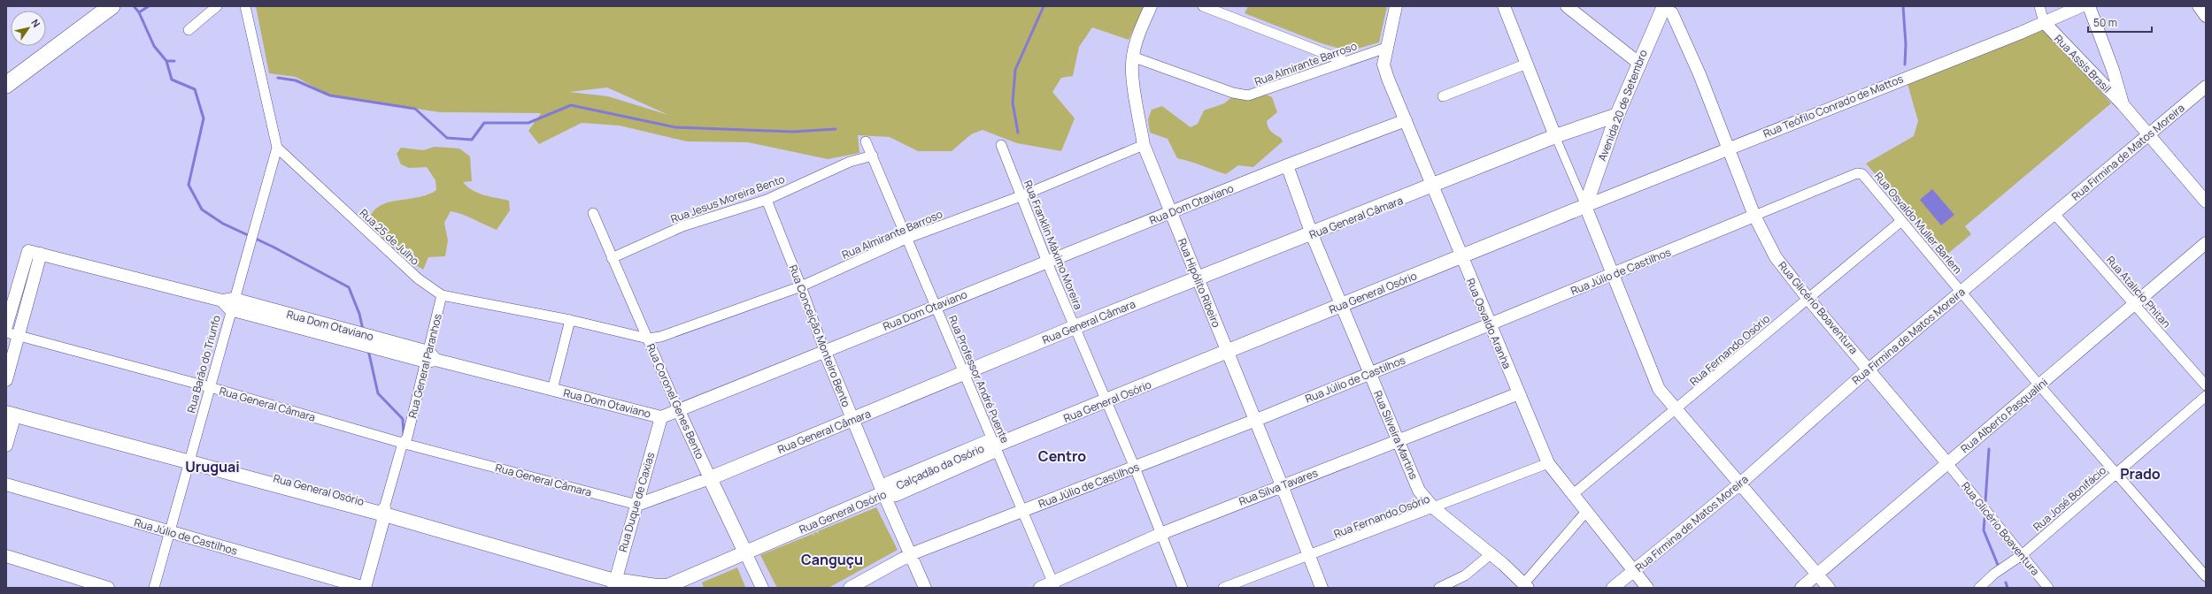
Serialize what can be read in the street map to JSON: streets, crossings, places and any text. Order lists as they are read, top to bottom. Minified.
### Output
{"streets":{"main road":["Avenida 20 de Setembro","Rua General Câmara","Rua General Osório","Rua Coronel Genes Bento"],"street":["Rua Almirante Barroso","Rua Assis Brasil","Rua Teófilo Conrado de Mattos","Rua Firmina de Matos Moreira","Rua Jesus Moreira Bento","Rua Dom Otaviano","Rua Osvaldo Muller Barlem","Rua 25 de Julho","Rua Franklin Máximo Moreira","Rua Júlio de Castilhos","Rua Hipólito Ribeiro","Rua Atalicio Phitan","Rua Glicério Boaventura","Rua Osvaldo Aranha","Rua Conceição Monteiro Bento","Rua Fernando Osório","Rua Barão do Triunfo","Rua General Paranhos","Rua Professor André Puente","Rua Alberto Pasqualini","Rua Silveira Martins","Calçadão da Osório","Rua Silva Tavares","Rua José Bonifácio","Rua Duque de Caxias"]},"crossings":[["Rua Almirante Barroso","Rua 25 de Julho"],["Rua Almirante Barroso","Rua Franklin Máximo Moreira"],["Rua Almirante Barroso","Rua Hipólito Ribeiro"],["Rua Almirante Barroso","Rua Osvaldo Aranha"],["Rua Almirante Barroso","Rua Conceição Monteiro Bento"],["Rua Almirante Barroso","Rua Professor André Puente"],["Rua Almirante Barroso","Rua Coronel Genes Bento"],["Rua Assis Brasil","Rua Teófilo Conrado de Mattos"],["Rua Assis Brasil","Rua Firmina de Matos Moreira"],["Avenida 20 de Setembro","Rua Teófilo Conrado de Mattos"],["Avenida 20 de Setembro","Rua General Câmara"],["Avenida 20 de Setembro","Rua General Osório"],["Avenida 20 de Setembro","Rua Glicério Boaventura"],["Rua Teófilo Conrado de Mattos","Rua General Osório"],["Rua Teófilo Conrado de Mattos","Rua Glicério Boaventura"],["Rua Firmina de Matos Moreira","Rua Osvaldo Muller Barlem"],["Rua Firmina de Matos Moreira","Rua Atalicio Phitan"],["Rua Firmina de Matos Moreira","Rua Glicério Boaventura"],["Rua Firmina de Matos Moreira","Rua Osvaldo Aranha"],["Rua Jesus Moreira Bento","Rua Conceição Monteiro Bento"],["Rua Jesus Moreira Bento","Rua Professor André Puente"],["Rua Jesus Moreira Bento","Rua Coronel Genes Bento"],["Rua Dom Otaviano","Rua Franklin Máximo Moreira"],["Rua Dom Otaviano","Rua Hipólito Ribeiro"],["Rua Dom Otaviano","Rua Osvaldo Aranha"],["Rua Dom Otaviano","Rua Conceição Monteiro Bento"],["Rua Dom Otaviano","Rua Barão do Triunfo"],["Rua Dom Otaviano","Rua General Paranhos"],["Rua Dom Otaviano","Rua Professor André Puente"],["Rua Dom Otaviano","Rua Coronel Genes Bento"],["Rua Dom Otaviano","Rua Silveira Martins"],["Rua Dom Otaviano","Rua Duque de Caxias"],["Rua General Câmara","Rua Franklin Máximo Moreira"],["Rua General Câmara","Rua Hipólito Ribeiro"],["Rua General Câmara","Rua Osvaldo Aranha"],["Rua General Câmara","Rua Conceição Monteiro Bento"],["Rua General Câmara","Rua Barão do Triunfo"],["Rua General Câmara","Rua General Paranhos"],["Rua General Câmara","Rua Professor André Puente"],["Rua General Câmara","Rua Coronel Genes Bento"],["Rua General Câmara","Rua Silveira Martins"],["Rua General Câmara","Rua Duque de Caxias"],["Rua Osvaldo Muller Barlem","Rua Júlio de Castilhos"],["Rua Osvaldo Muller Barlem","Rua Fernando Osório"],["Rua Osvaldo Muller Barlem","Rua Alberto Pasqualini"],["Rua Osvaldo Muller Barlem","Rua José Bonifácio"],["Rua 25 de Julho","Rua Barão do Triunfo"],["Rua 25 de Julho","Rua General Paranhos"],["Rua 25 de Julho","Rua Coronel Genes Bento"],["Rua Franklin Máximo Moreira","Rua Júlio de Castilhos"],["Rua Franklin Máximo Moreira","Rua General Osório"],["Rua Franklin Máximo Moreira","Rua Silva Tavares"],["Rua Júlio de Castilhos","Rua Hipólito Ribeiro"],["Rua Júlio de Castilhos","Rua Glicério Boaventura"],["Rua Júlio de Castilhos","Rua Osvaldo Aranha"],["Rua Júlio de Castilhos","Rua Conceição Monteiro Bento"],["Rua Júlio de Castilhos","Rua Barão do Triunfo"],["Rua Júlio de Castilhos","Rua General Paranhos"],["Rua Júlio de Castilhos","Rua Professor André Puente"],["Rua Júlio de Castilhos","Rua Silveira Martins"],["Rua Hipólito Ribeiro","Rua General Osório"],["Rua Hipólito Ribeiro","Rua Fernando Osório"],["Rua Hipólito Ribeiro","Rua Silva Tavares"],["Rua Atalicio Phitan","Rua Alberto Pasqualini"],["Rua General Osório","Rua Osvaldo Aranha"],["Rua General Osório","Rua Conceição Monteiro Bento"],["Rua General Osório","Rua Barão do Triunfo"],["Rua General Osório","Rua General Paranhos"],["Rua General Osório","Rua Professor André Puente"],["Rua General Osório","Rua Coronel Genes Bento"],["Rua General Osório","Rua Silveira Martins"],["Rua General Osório","Calçadão da Osório"],["Rua General Osório","Rua Duque de Caxias"],["Rua Glicério Boaventura","Rua Fernando Osório"],["Rua Glicério Boaventura","Rua Alberto Pasqualini"],["Rua Glicério Boaventura","Rua José Bonifácio"],["Rua Osvaldo Aranha","Rua Fernando Osório"],["Rua Osvaldo Aranha","Rua Silva Tavares"],["Rua Fernando Osório","Rua Silveira Martins"],["Rua Professor André Puente","Calçadão da Osório"],["Rua Professor André Puente","Rua Silva Tavares"],["Rua Silveira Martins","Rua Silva Tavares"]],"districts":["Centro","Uruguai","Prado","Canguçu"],"scale_bar":"50 m","north":"top right"}
